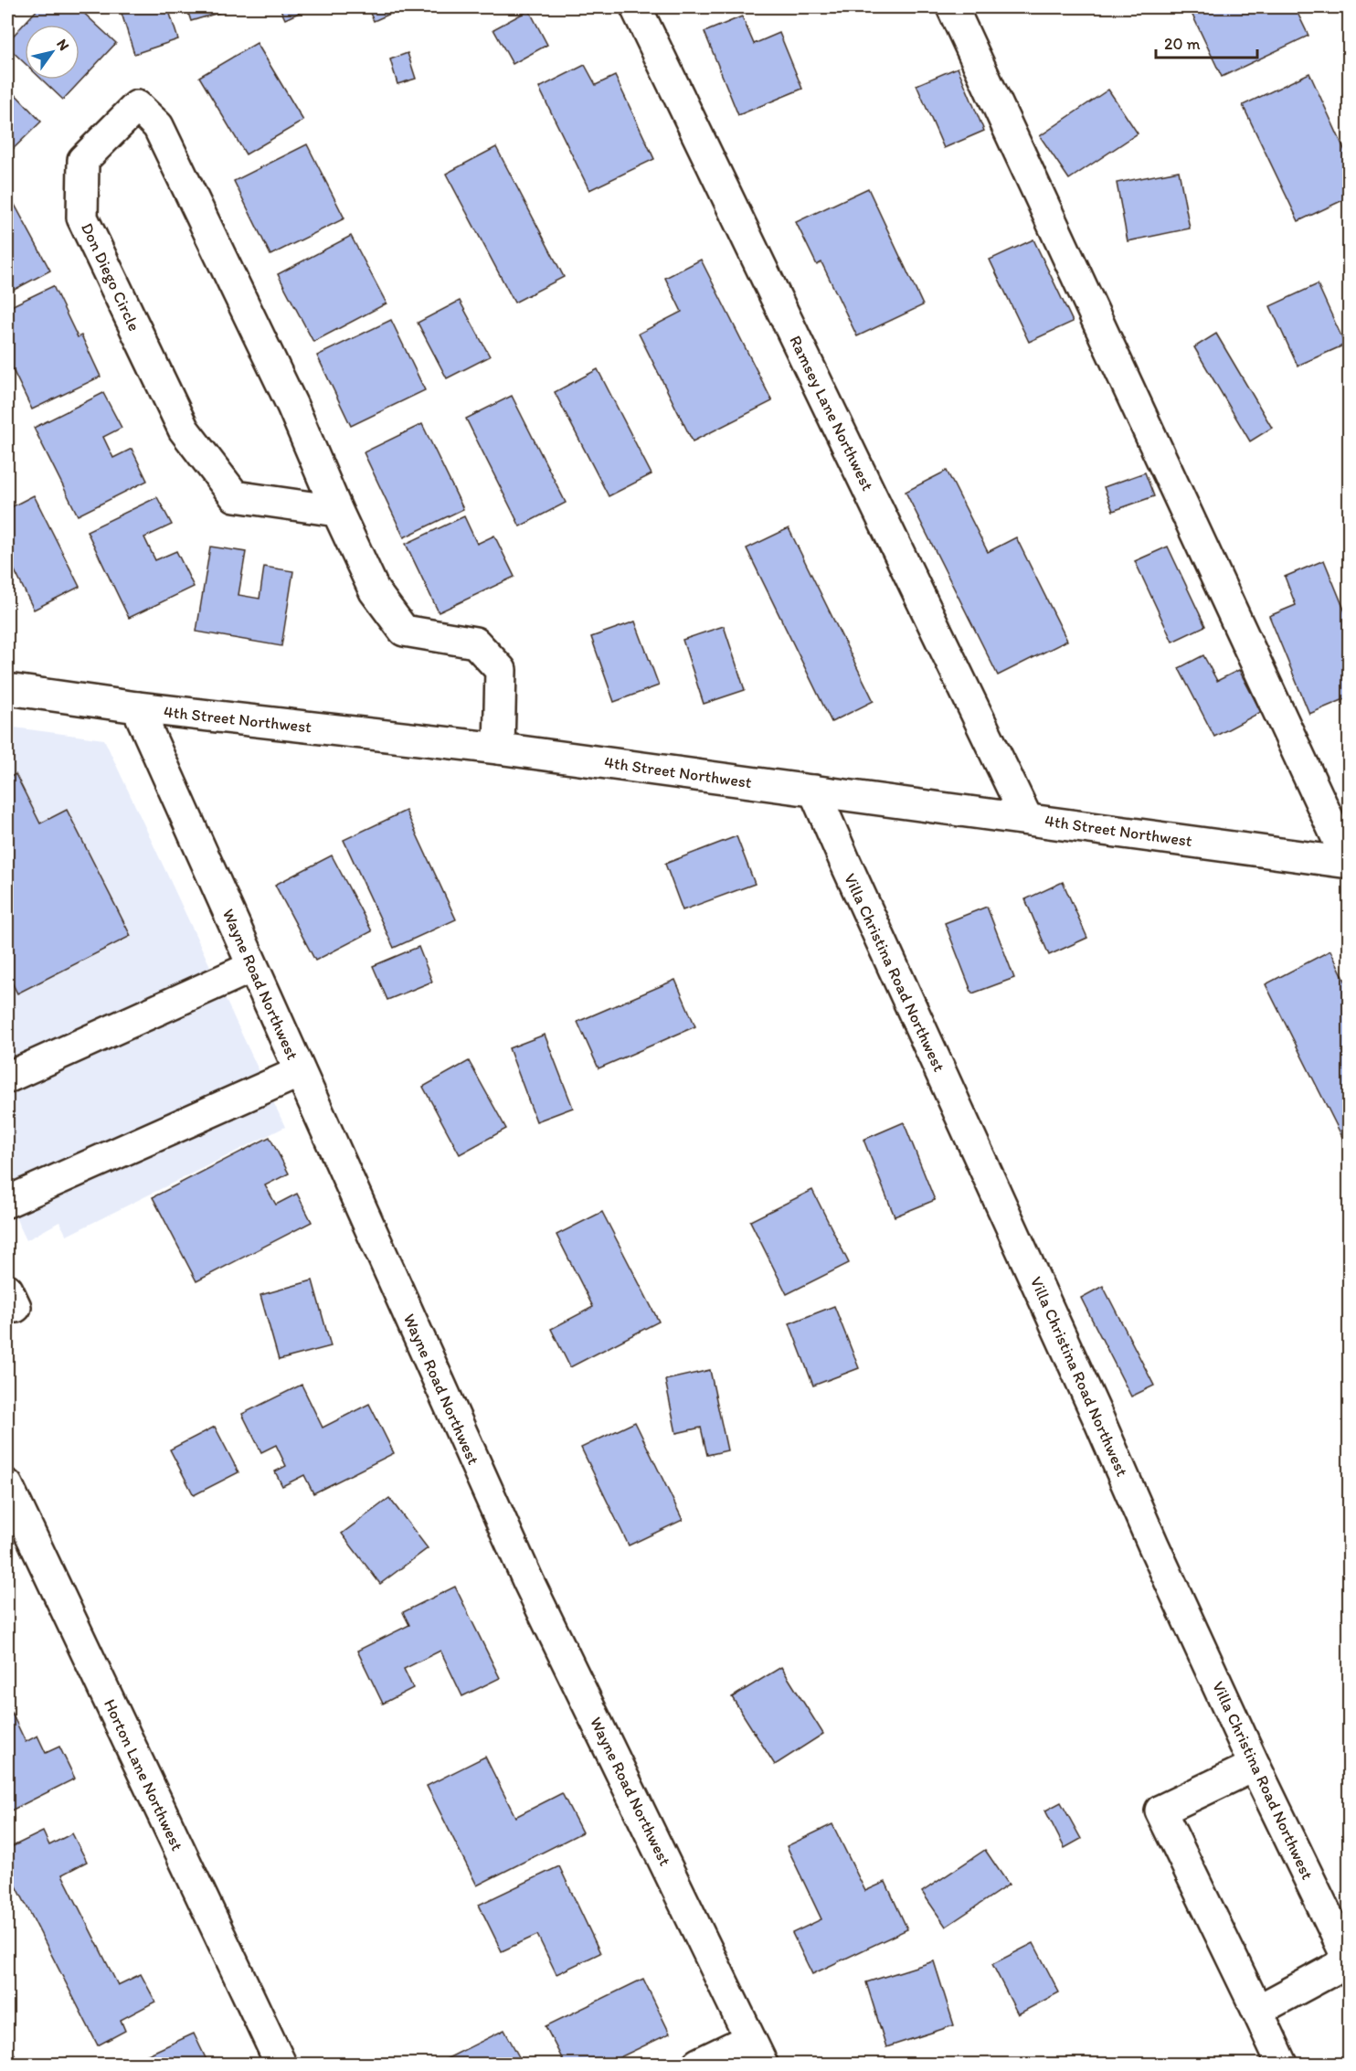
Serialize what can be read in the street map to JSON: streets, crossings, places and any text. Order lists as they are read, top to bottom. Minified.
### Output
{"streets":{"street":["Don Diego Circle","Ramsey Lane Northwest","4th Street Northwest","Villa Christina Road Northwest","Wayne Road Northwest","Horton Lane Northwest"]},"crossings":[["Don Diego Circle","4th Street Northwest"],["Ramsey Lane Northwest","4th Street Northwest"],["4th Street Northwest","Villa Christina Road Northwest"],["4th Street Northwest","Wayne Road Northwest"]],"scale_bar":"20 m","north":"top right"}
